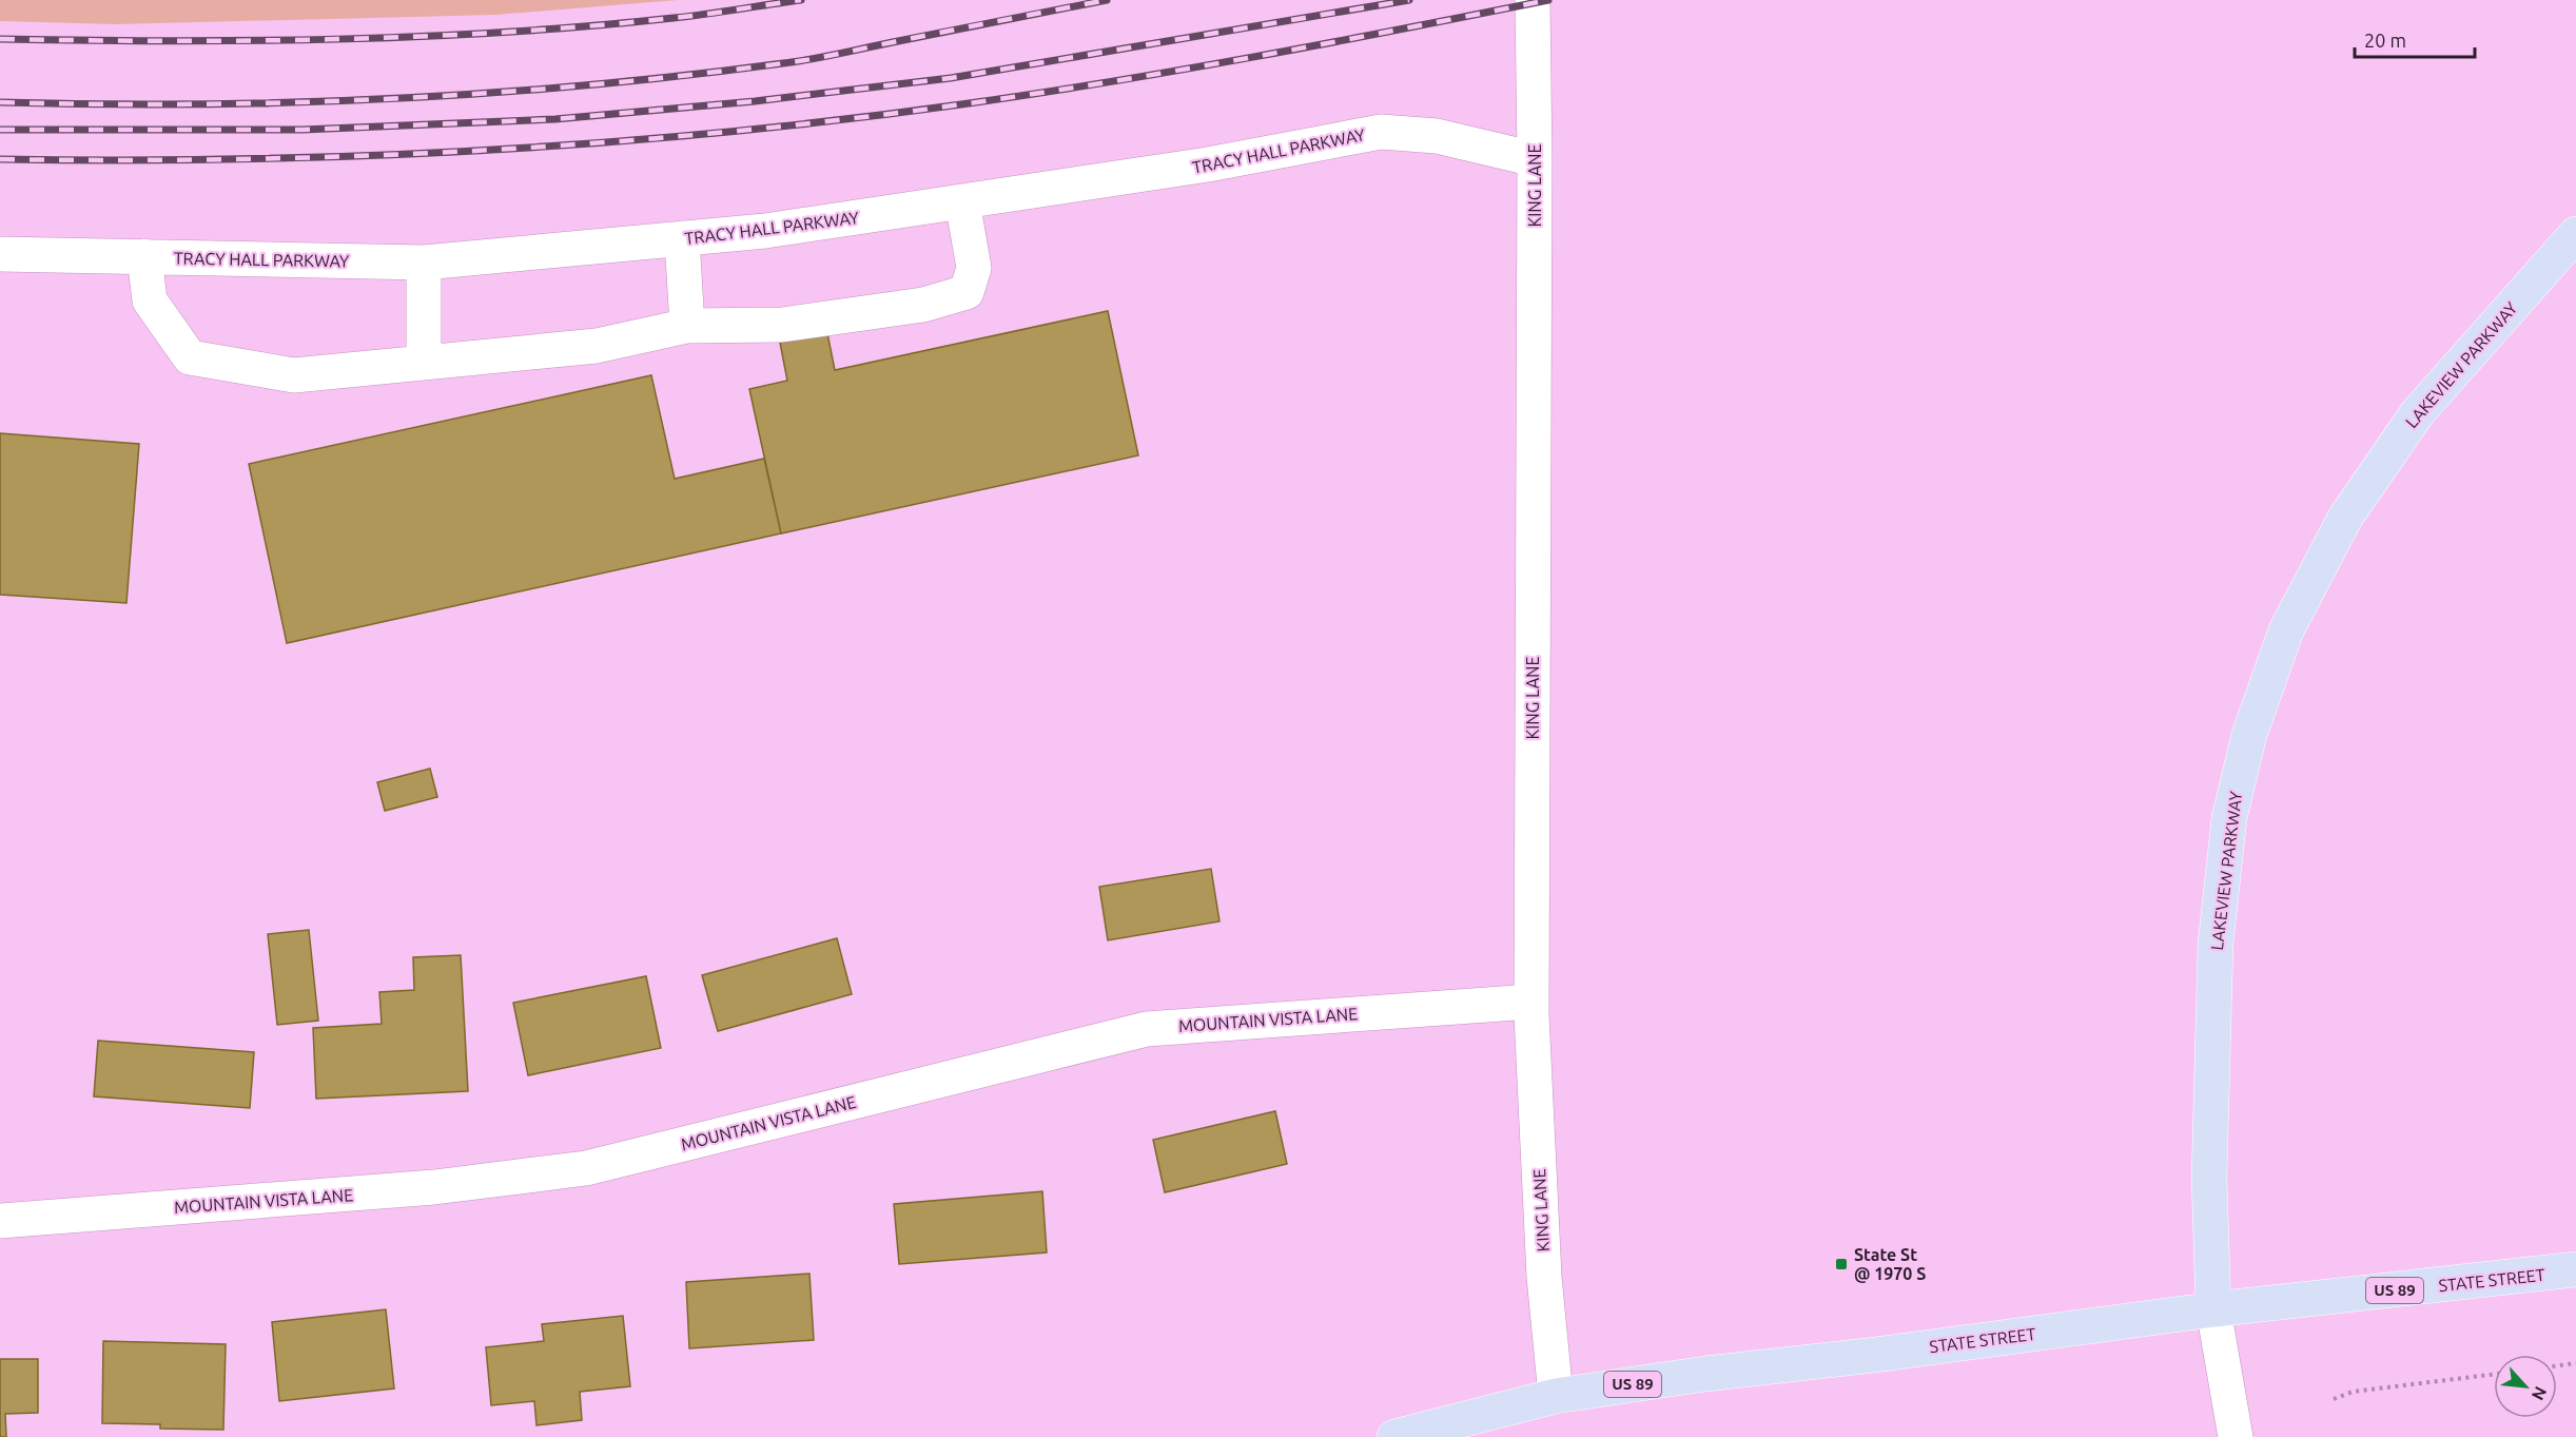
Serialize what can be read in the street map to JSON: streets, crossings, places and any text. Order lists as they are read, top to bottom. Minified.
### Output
{"streets":{"main road":["LAKEVIEW PARKWAY","STATE STREET","US 89"],"street":["TRACY HALL PARKWAY","KING LANE","MOUNTAIN VISTA LANE"]},"crossings":[["TRACY HALL PARKWAY","KING LANE"],["KING LANE","MOUNTAIN VISTA LANE"],["KING LANE","STATE STREET"],["LAKEVIEW PARKWAY","STATE STREET"]],"places":{"transit":["State St @ 1970 S"]},"scale_bar":"20 m","north":"bottom right"}
